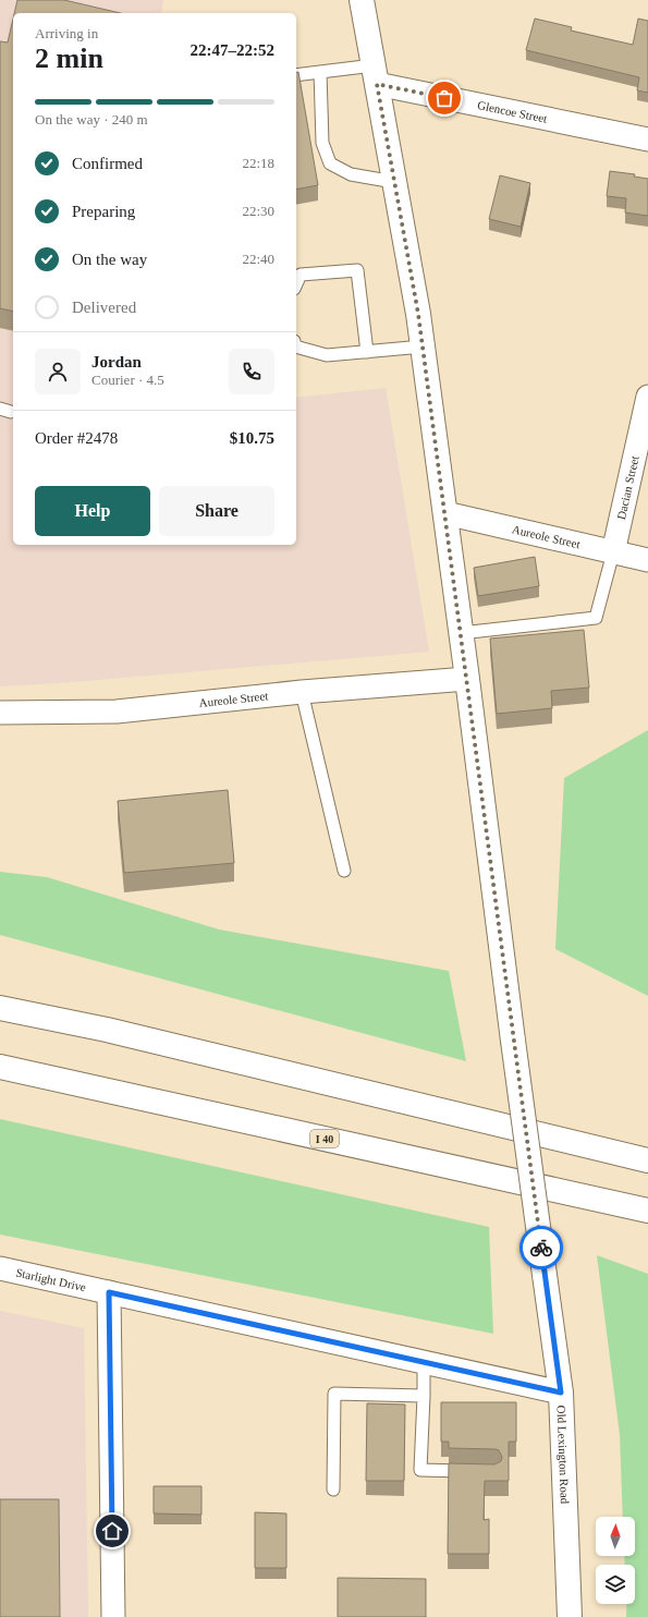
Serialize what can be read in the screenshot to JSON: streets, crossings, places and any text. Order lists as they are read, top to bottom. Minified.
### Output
{"streets":{"main road":["I 40","Old Lexington Road"],"street":["Glencoe Street","Dacian Street","Aureole Street","Starlight Drive"]},"crossings":[["Glencoe Street","Old Lexington Road"],["Dacian Street","Aureole Street"],["Aureole Street","Old Lexington Road"],["Starlight Drive","Old Lexington Road"]],"north":"top","page":{"heading":["2 min","Arriving in","22:47–22:52"],"panel":["Jordan","Courier · 4.5","Order #2478","$10.75"],"bar":"On the way · 240 m","list":[["Confirmed","22:18"],["Preparing","22:30"],["On the way","22:40"],"Delivered"],"buttons":["Help","Share"]}}
